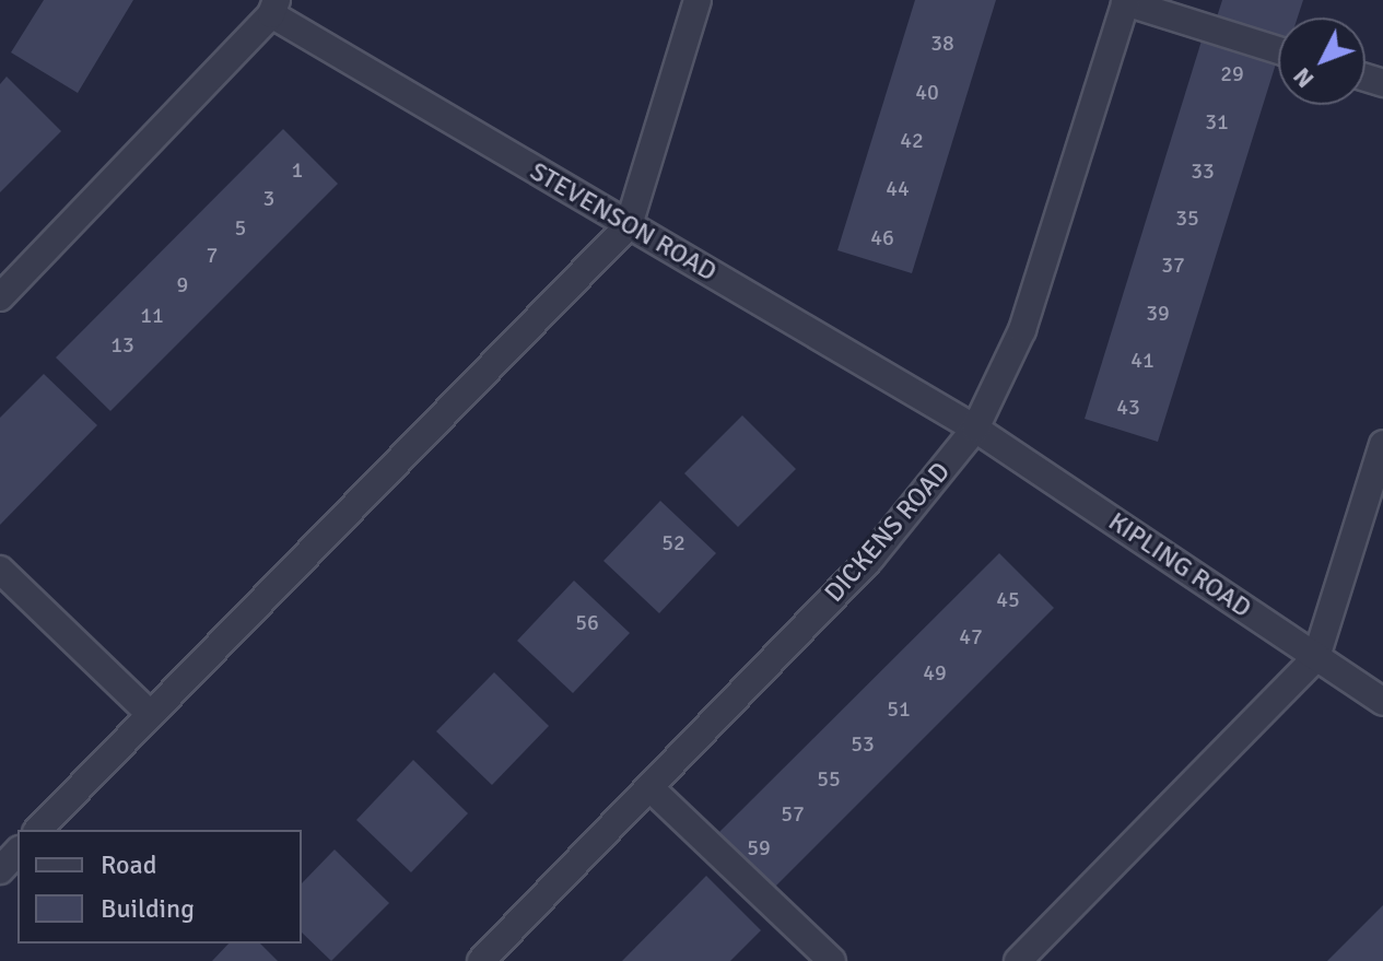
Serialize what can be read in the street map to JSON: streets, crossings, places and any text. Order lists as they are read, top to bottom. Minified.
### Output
{"streets":{"street":["STEVENSON ROAD","DICKENS ROAD","KIPLING ROAD"]},"crossings":[["STEVENSON ROAD","DICKENS ROAD"],["STEVENSON ROAD","KIPLING ROAD"],["DICKENS ROAD","KIPLING ROAD"]],"house_numbers":["38","29","40","31","42","1","33","44","3","35","5","46","7","37","9","39","11","13","41","43","52","45","56","47","49","51","53","55","57","59"],"legend":["Road","Building"],"north":"bottom left"}
